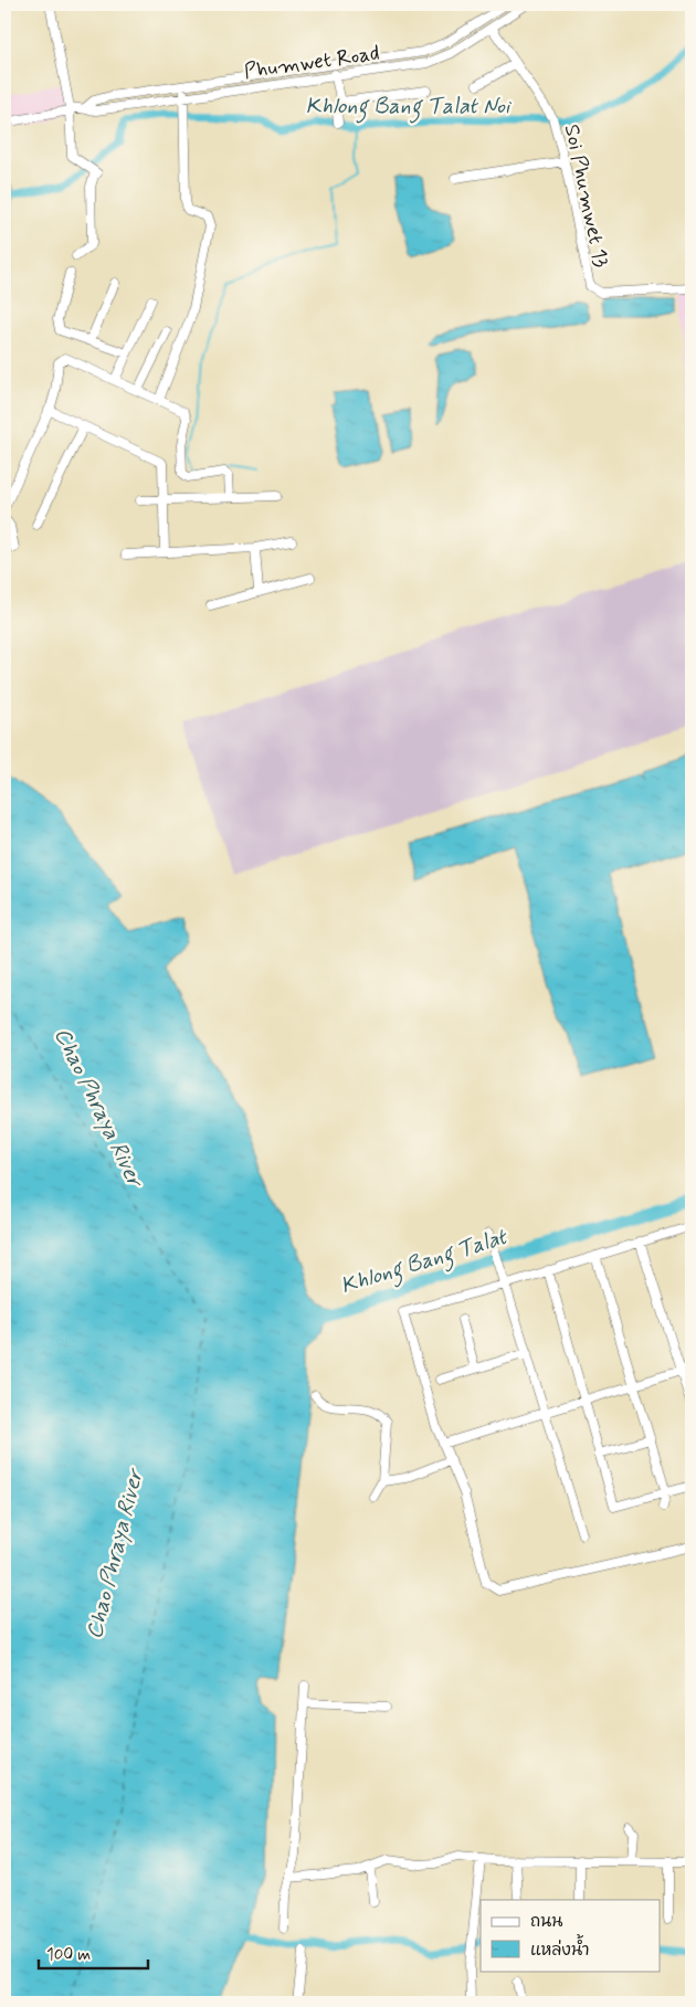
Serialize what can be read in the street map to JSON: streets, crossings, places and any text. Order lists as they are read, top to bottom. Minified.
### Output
{"streets":{"street":["Phumwet Road","Soi Phumwet 13"]},"crossings":[["Phumwet Road","Soi Phumwet 13"]],"water":["Khlong Bang Talat Noi","Chao Phraya River","Khlong Bang Talat"],"legend":["ถนน","แหล่งน้ำ"],"scale_bar":"100 m"}
